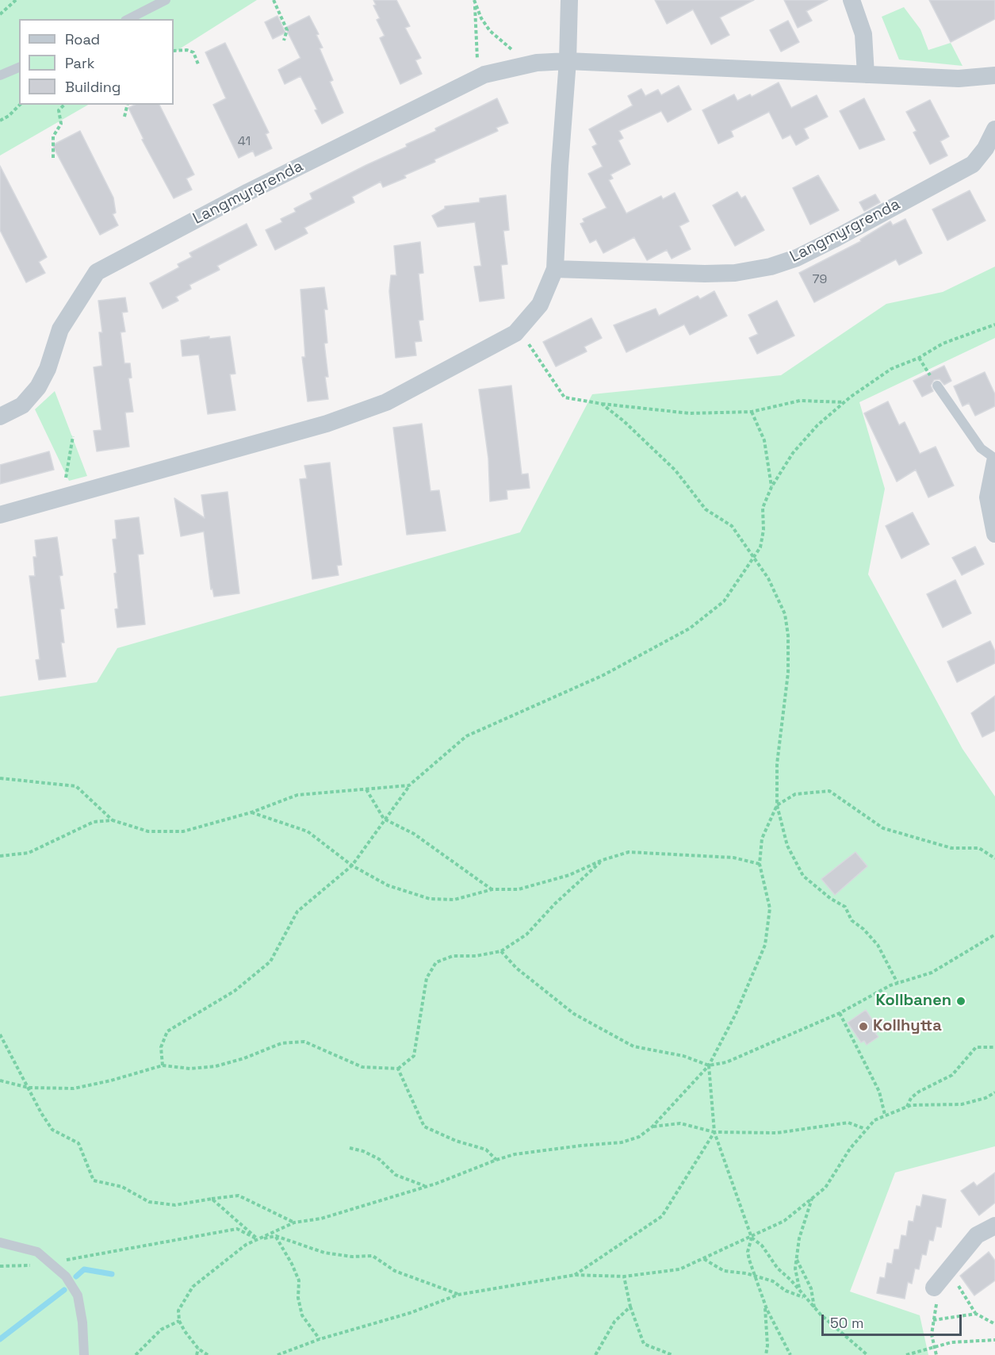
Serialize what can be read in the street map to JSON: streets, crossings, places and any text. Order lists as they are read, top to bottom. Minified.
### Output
{"streets":{"street":["Langmyrgrenda"]},"places":["Kollbanen","Kollhytta"],"house_numbers":["41","79"],"legend":["Road","Park","Building"],"scale_bar":"50 m"}
